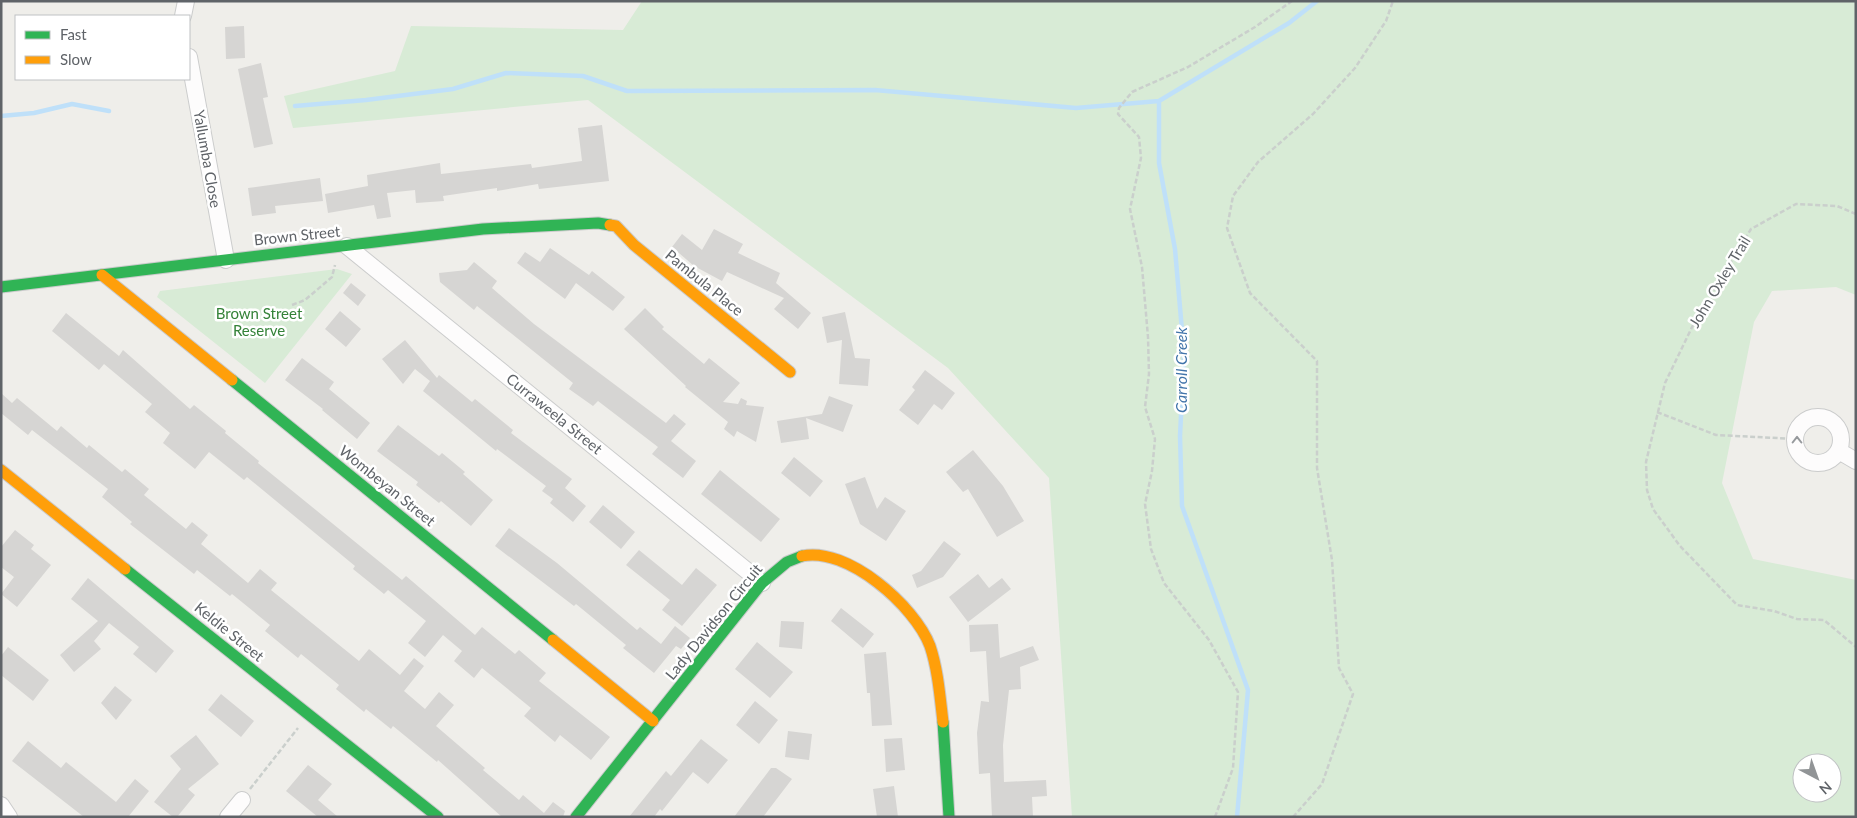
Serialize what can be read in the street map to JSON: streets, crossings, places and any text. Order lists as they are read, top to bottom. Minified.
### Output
{"streets":{"street":["Yallumba Close","Brown Street","Pambula Place","Curraweela Street","Wombeyan Street","Lady Davidson Circuit","Keldie Street"],"path":["John Oxley Trail"]},"crossings":[["Yallumba Close","Brown Street"],["Brown Street","Pambula Place"],["Brown Street","Curraweela Street"],["Brown Street","Wombeyan Street"],["Curraweela Street","Lady Davidson Circuit"],["Wombeyan Street","Lady Davidson Circuit"]],"water":["Carroll Creek"],"parks":["Brown Street Reserve"],"legend":["Fast","Slow"],"north":"bottom right"}
